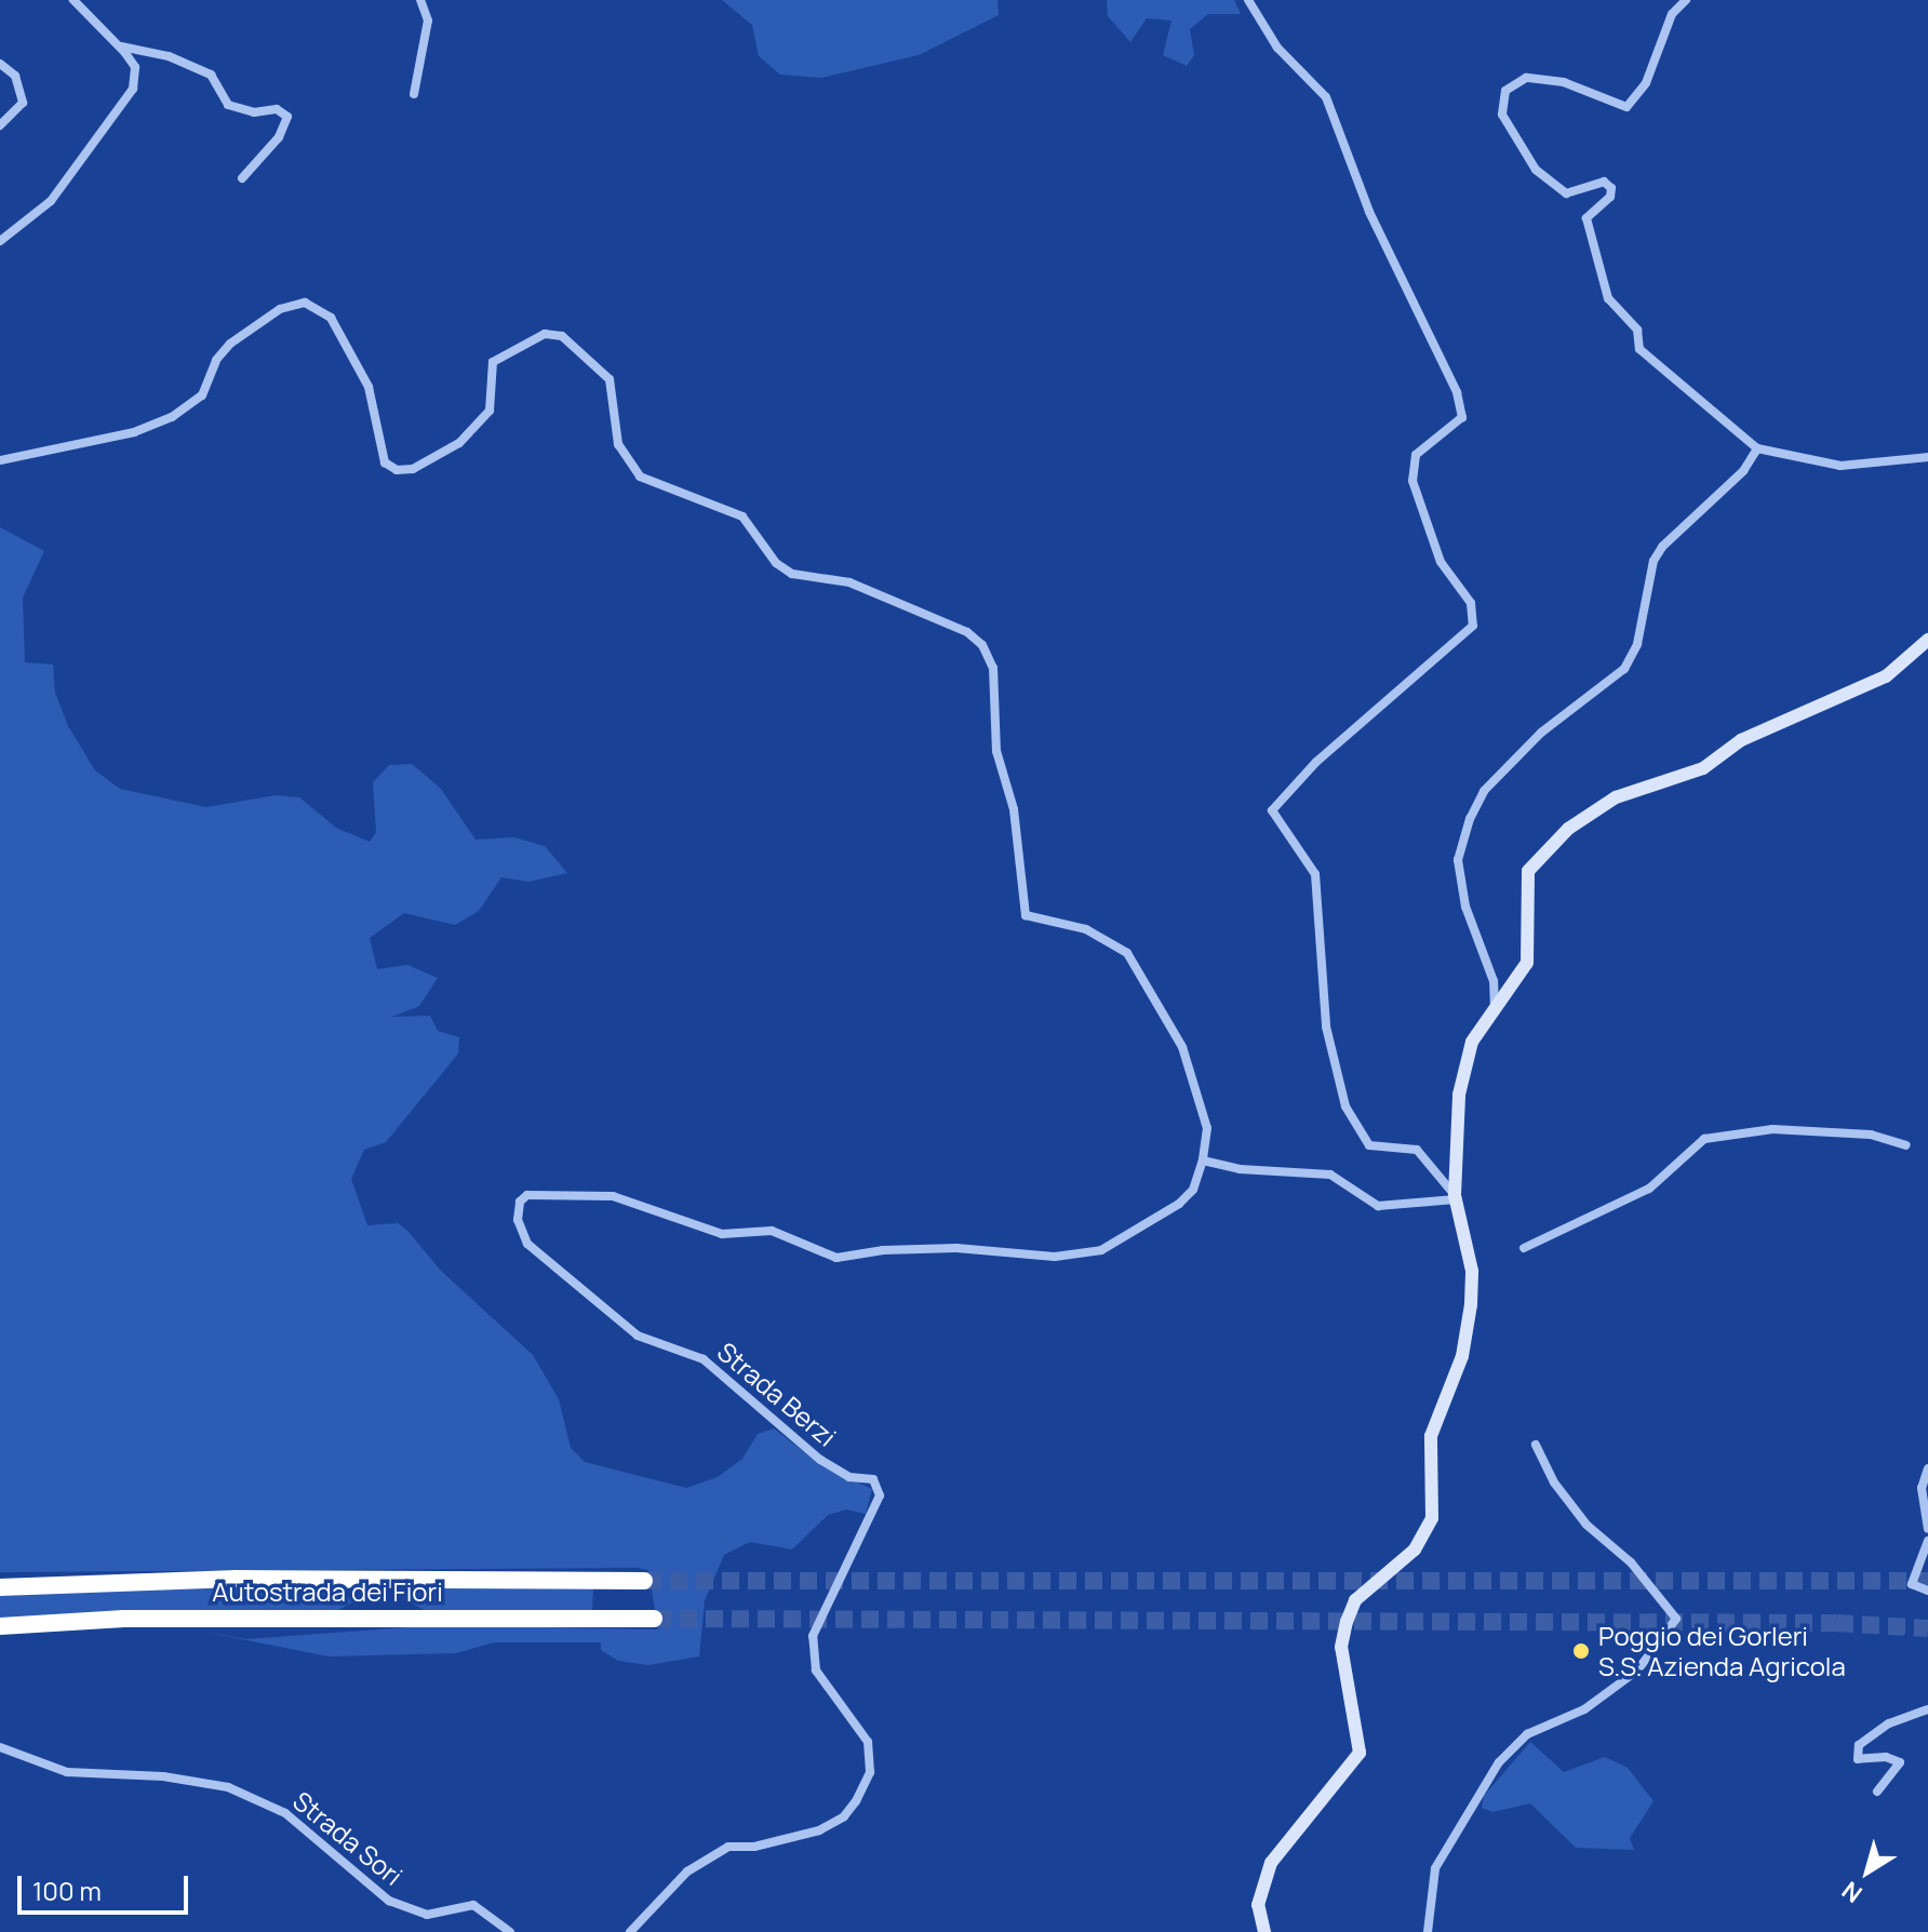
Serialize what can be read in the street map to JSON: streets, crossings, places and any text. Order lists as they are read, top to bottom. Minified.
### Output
{"streets":{"highway":["Autostrada dei Fiori"],"street":["Strada Berzi","Strada Sori"]},"places":["Poggio dei Gorleri S.S. Azienda Agricola"],"scale_bar":"100 m","north":"bottom left"}
